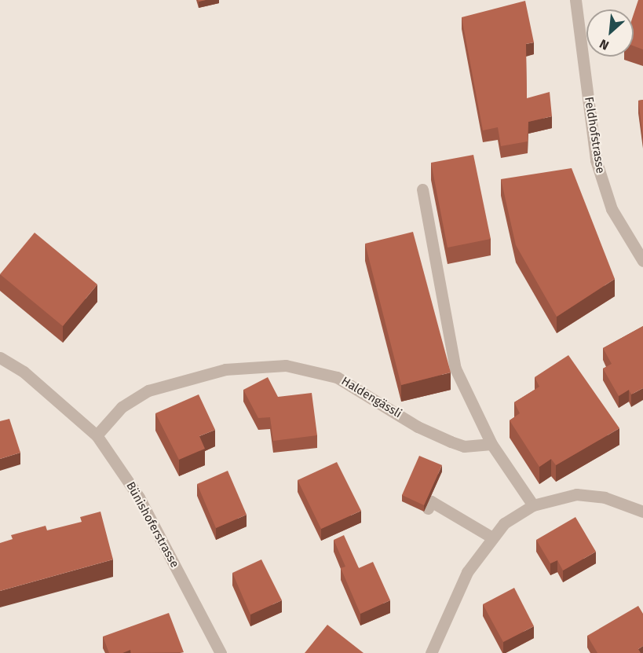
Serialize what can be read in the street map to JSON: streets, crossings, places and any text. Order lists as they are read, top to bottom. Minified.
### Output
{"streets":{"street":["Feldhofstrasse","Haldengässli","Bünishoferstrasse"]},"crossings":[["Haldengässli","Bünishoferstrasse"]],"north":"bottom left"}
